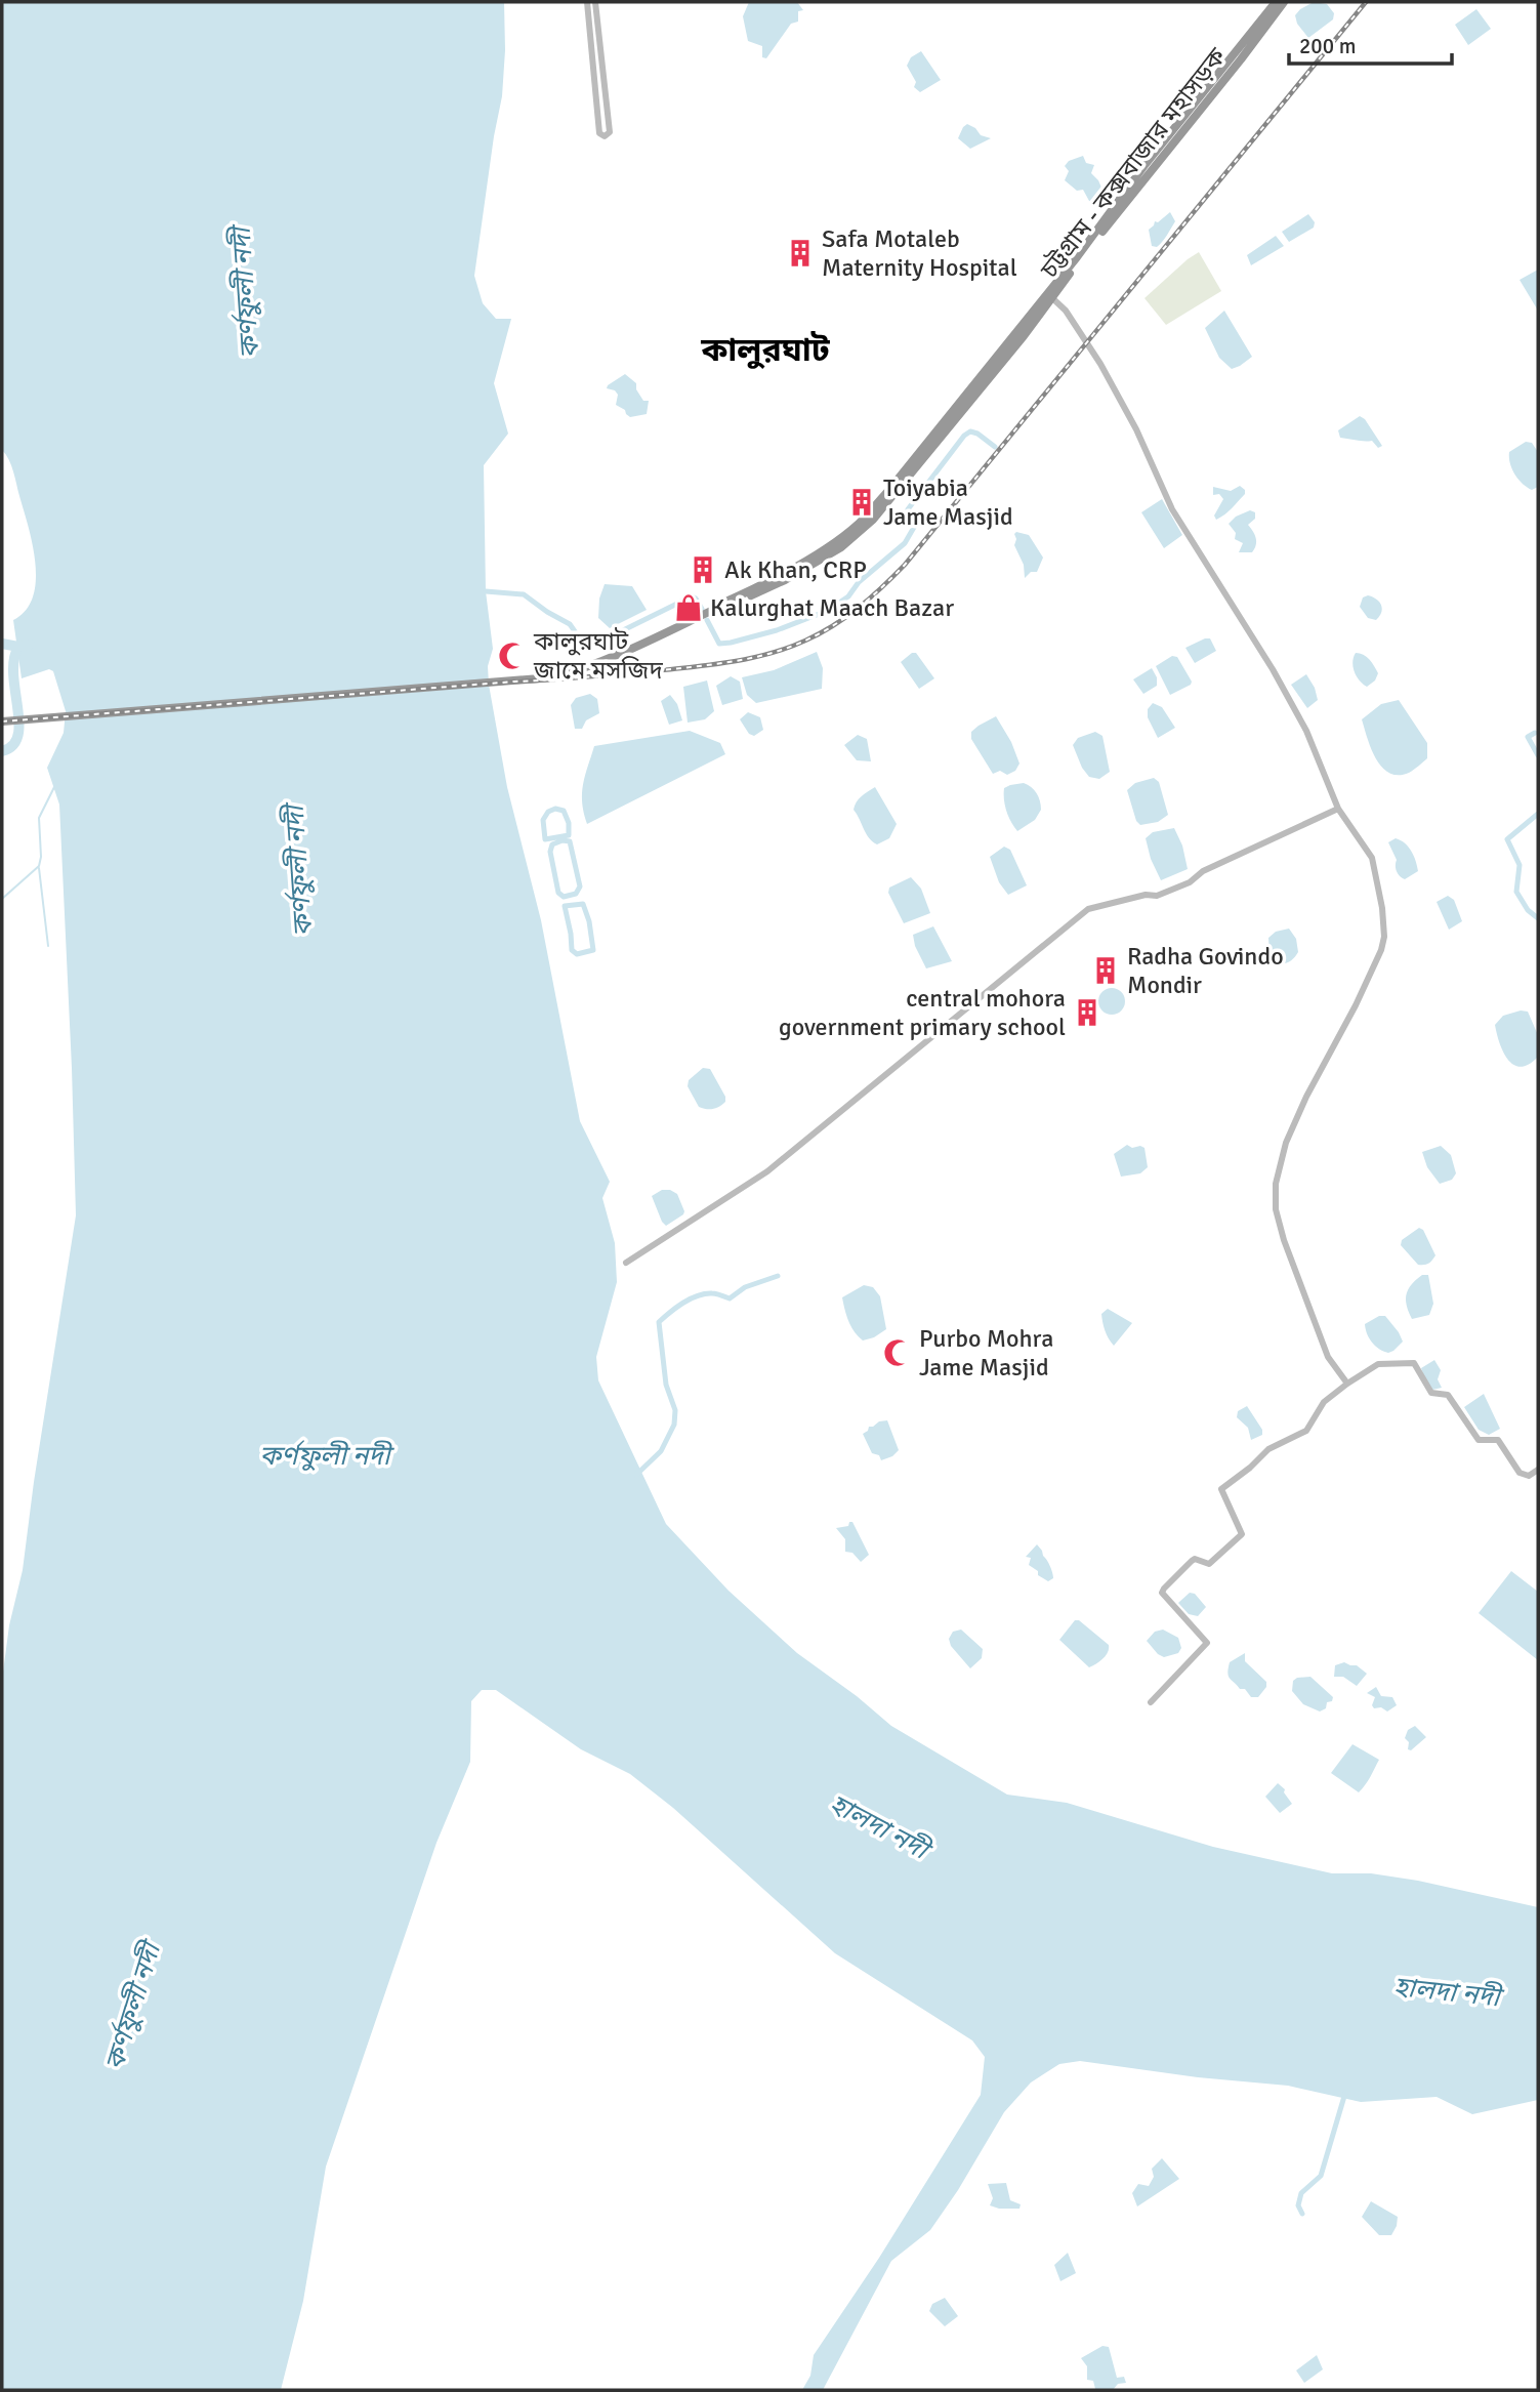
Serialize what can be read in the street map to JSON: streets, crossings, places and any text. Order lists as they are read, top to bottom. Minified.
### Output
{"streets":{"highway":["চট্টগ্রাম - কক্সবাজার মহাসড়ক"]},"districts":["কালুরঘাট"],"water":["কর্ণফুলী নদী","হালদা নদী"],"places":{"building":["Safa Motaleb Maternity Hospital","Toiyabia Jame Masjid","Ak Khan, CRP","Radha Govindo Mondir","central mohora government primary school"],"shop":["Kalurghat Maach Bazar"],"mosque":["কালুরঘাট জামে মসজিদ","Purbo Mohra Jame Masjid"]},"scale_bar":"200 m"}
